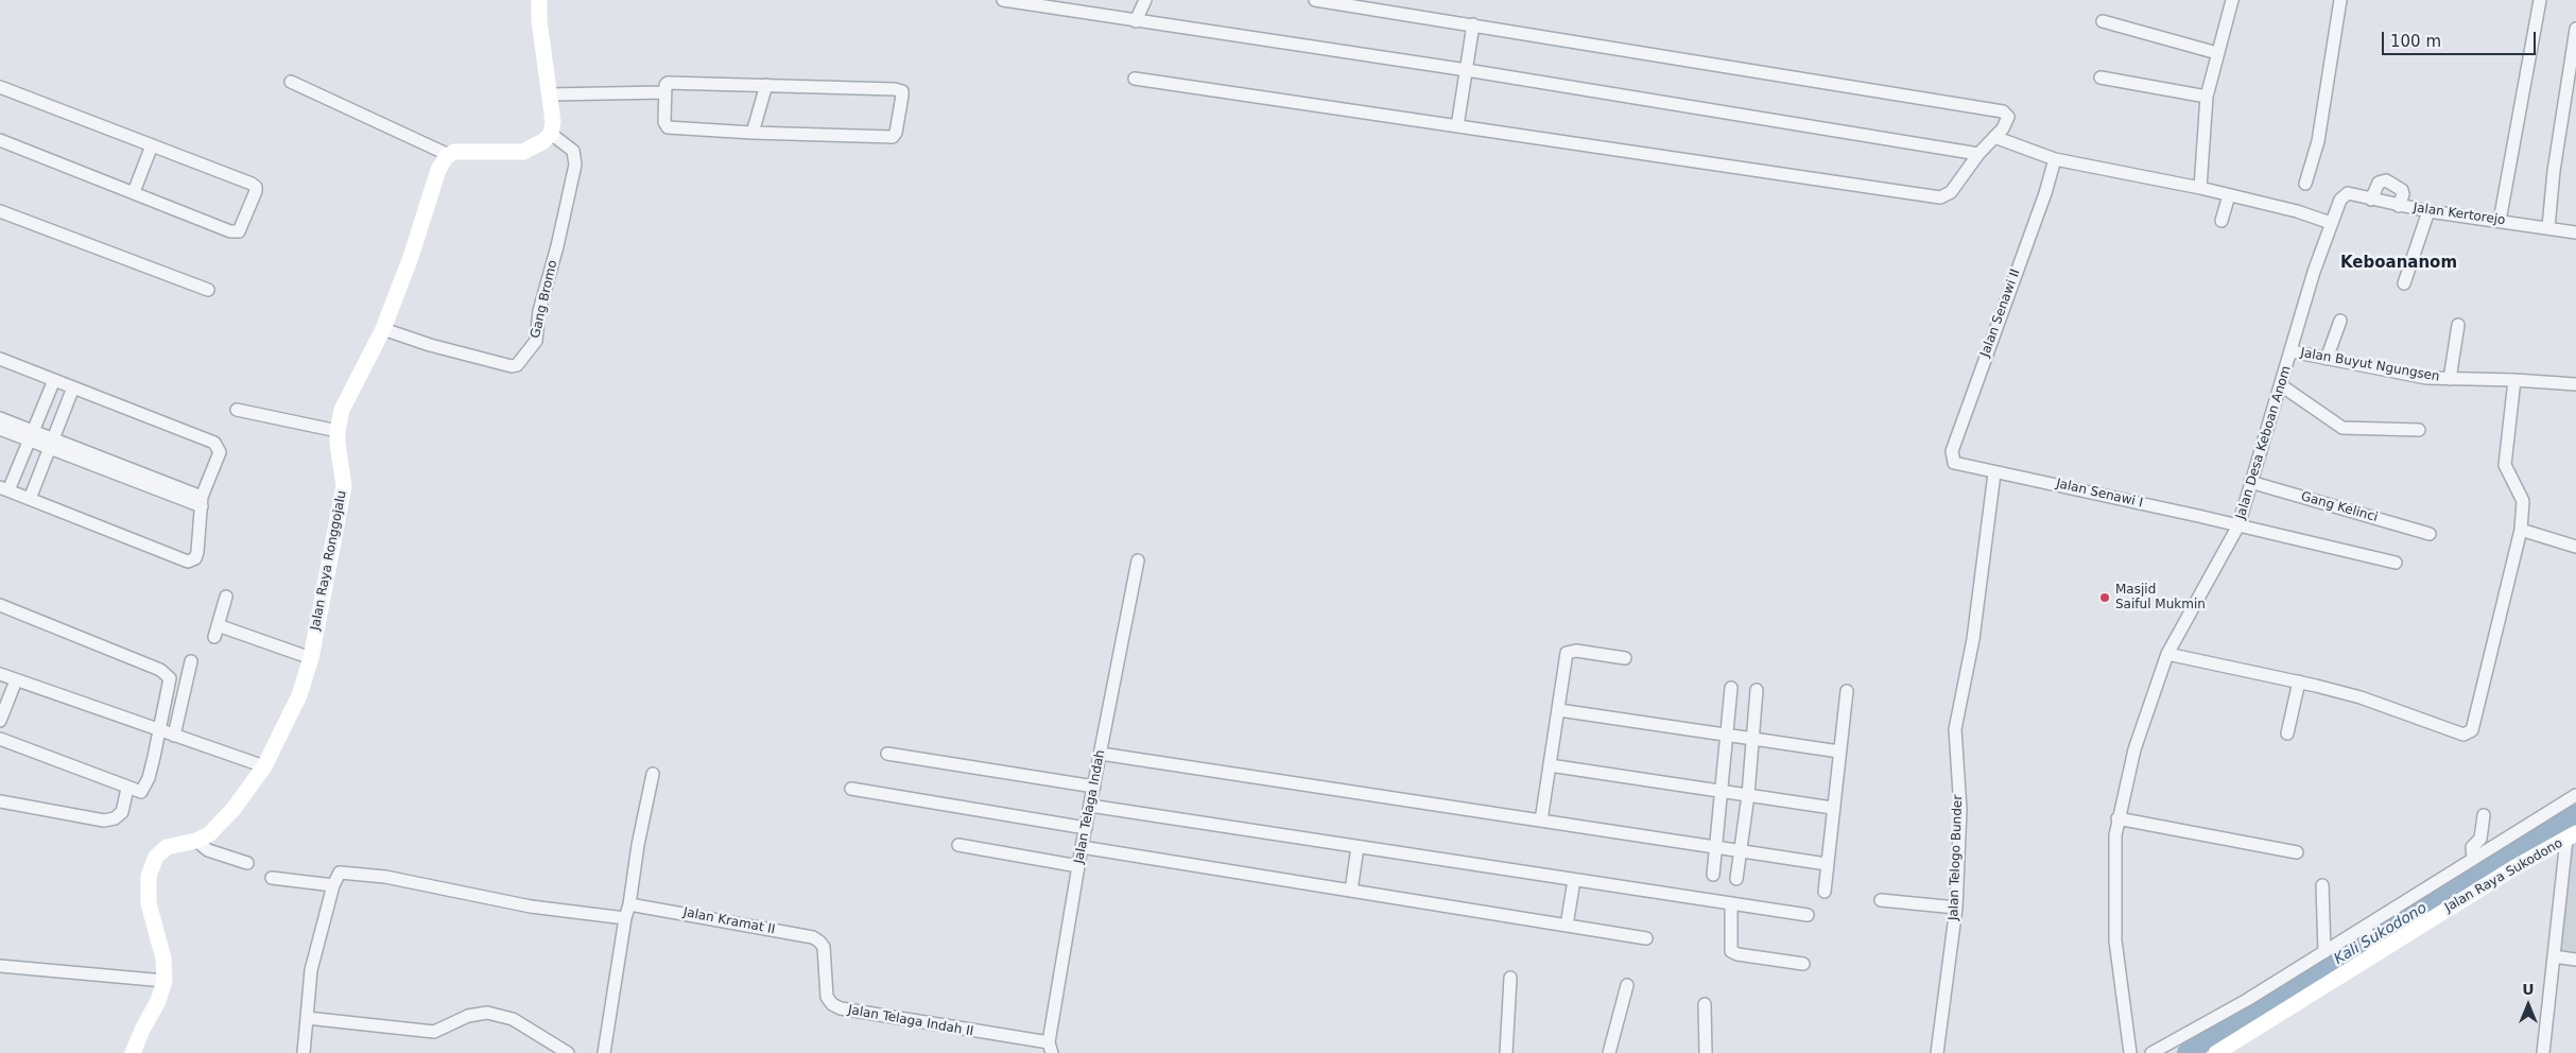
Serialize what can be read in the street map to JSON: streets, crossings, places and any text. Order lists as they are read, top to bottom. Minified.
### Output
{"streets":{"street":["Jalan Kertorejo","Gang Bromo","Jalan Senawi II","Jalan Buyut Ngungsen","Jalan Desa Keboan Anom","Jalan Senawi I","Gang Kelinci","Jalan Raya Ronggojalu","Jalan Telaga Indah","Jalan Telogo Bunder","Jalan Raya Sukodono","Jalan Kramat II","Jalan Telaga Indah II"]},"crossings":[["Jalan Kertorejo","Jalan Desa Keboan Anom"],["Gang Bromo","Jalan Raya Ronggojalu"],["Jalan Senawi II","Jalan Senawi I"],["Jalan Buyut Ngungsen","Jalan Desa Keboan Anom"],["Jalan Desa Keboan Anom","Jalan Senawi I"],["Jalan Desa Keboan Anom","Gang Kelinci"],["Jalan Senawi I","Jalan Telogo Bunder"],["Jalan Telaga Indah","Jalan Telaga Indah II"],["Jalan Kramat II","Jalan Telaga Indah II"]],"districts":["Keboananom"],"water":["Kali Sukodono"],"places":["Masjid Saiful Mukmin"],"scale_bar":"100 m","north":"top"}
